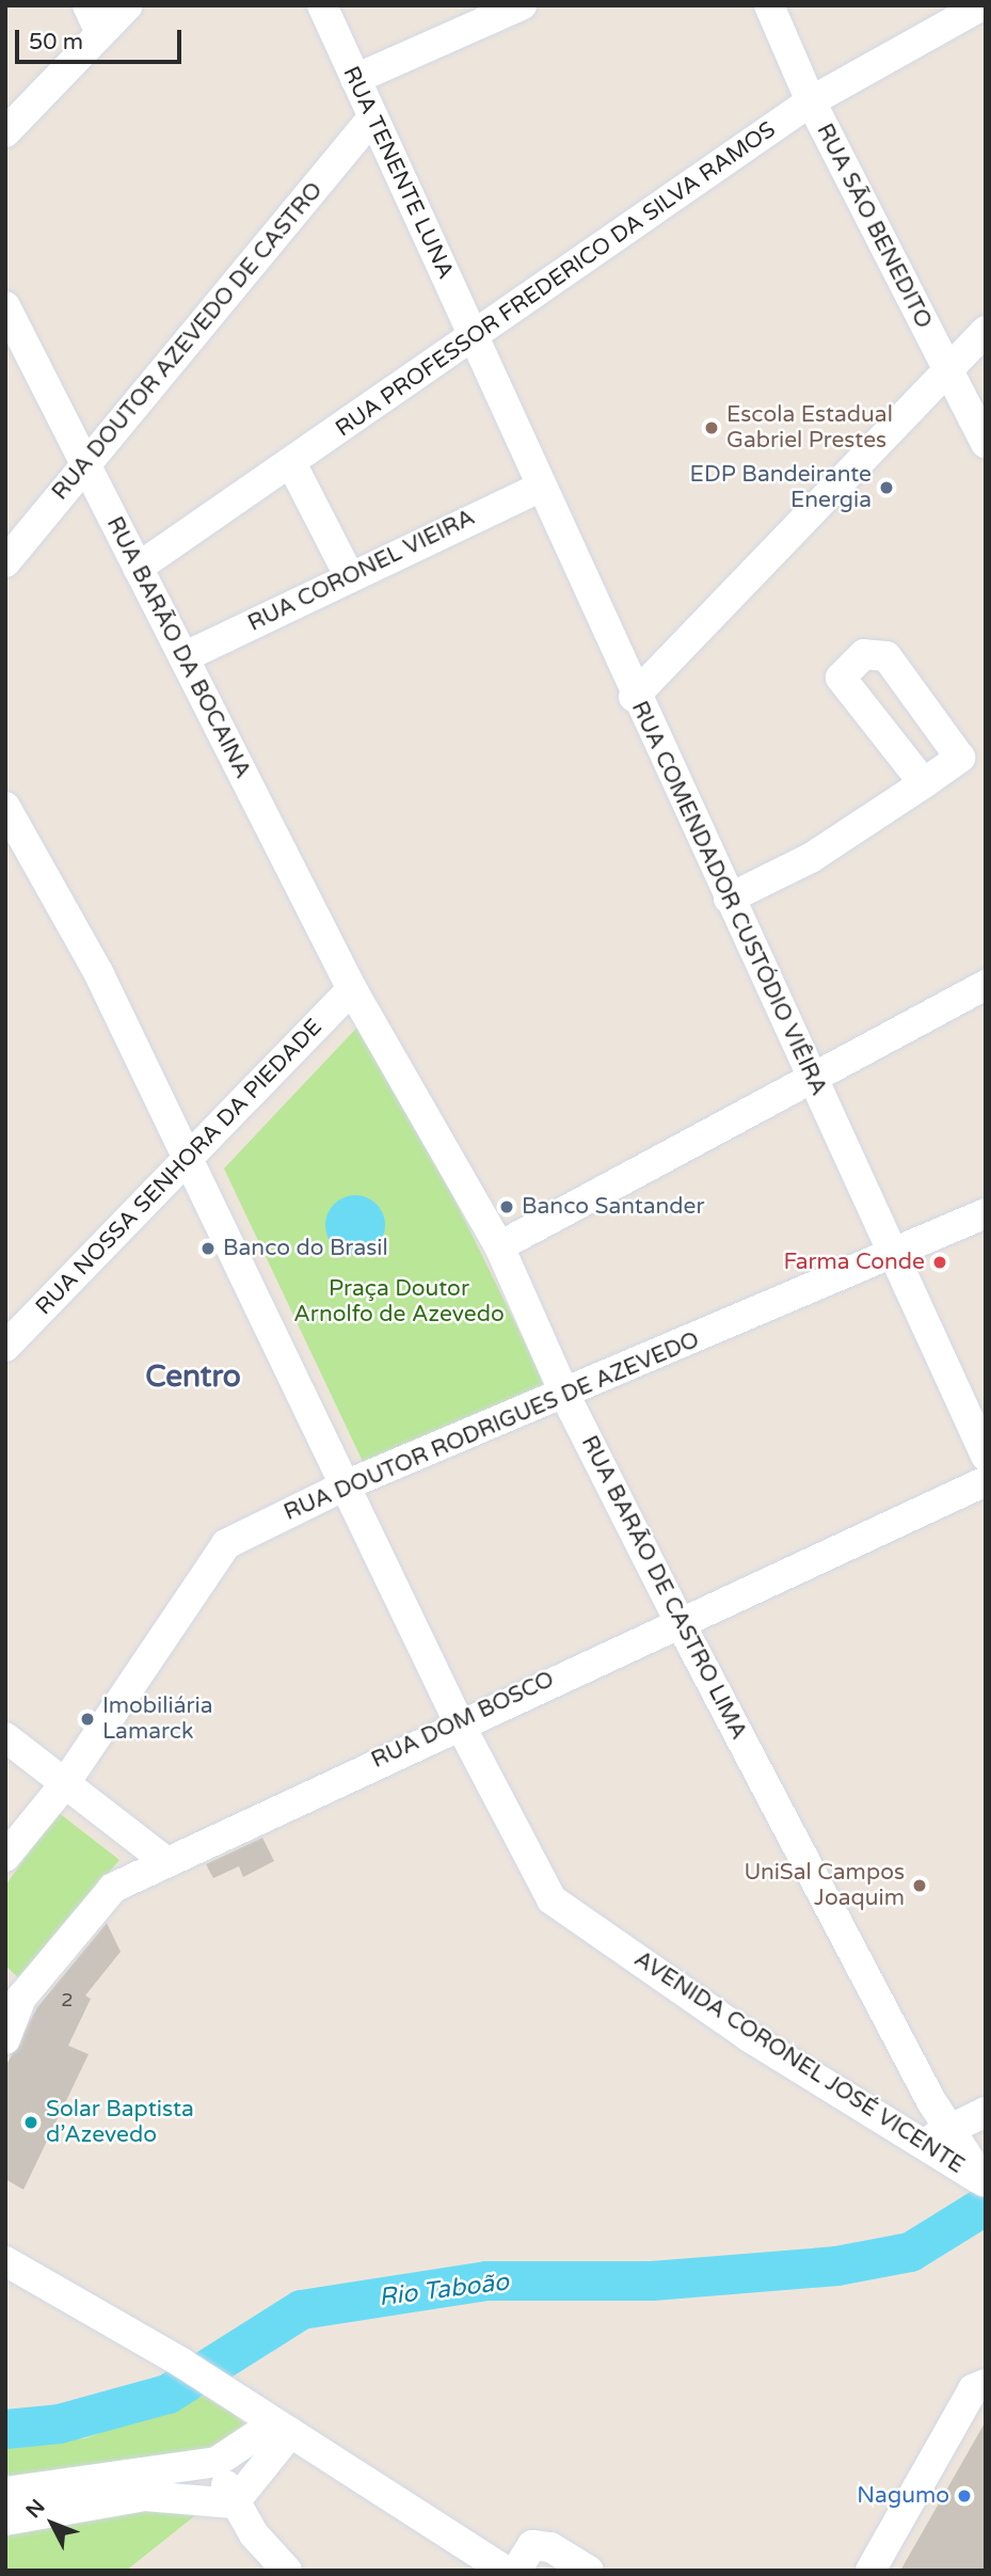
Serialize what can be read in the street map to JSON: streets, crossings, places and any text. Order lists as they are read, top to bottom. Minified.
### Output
{"streets":{"street":["RUA TENENTE LUNA","RUA SÃO BENEDITO","RUA PROFESSOR FREDERICO DA SILVA RAMOS","RUA DOUTOR AZEVEDO DE CASTRO","RUA CORONEL VIEIRA","RUA BARÃO DA BOCAINA","RUA COMENDADOR CUSTÓDIO VIÊIRA","RUA NOSSA SENHORA DA PIEDADE","RUA DOUTOR RODRIGUES DE AZEVEDO","RUA BARÃO DE CASTRO LIMA","RUA DOM BOSCO","AVENIDA CORONEL JOSÉ VICENTE"]},"crossings":[["RUA TENENTE LUNA","RUA PROFESSOR FREDERICO DA SILVA RAMOS"],["RUA TENENTE LUNA","RUA DOUTOR AZEVEDO DE CASTRO"],["RUA TENENTE LUNA","RUA COMENDADOR CUSTÓDIO VIÊIRA"],["RUA SÃO BENEDITO","RUA PROFESSOR FREDERICO DA SILVA RAMOS"],["RUA PROFESSOR FREDERICO DA SILVA RAMOS","RUA BARÃO DA BOCAINA"],["RUA PROFESSOR FREDERICO DA SILVA RAMOS","RUA COMENDADOR CUSTÓDIO VIÊIRA"],["RUA DOUTOR AZEVEDO DE CASTRO","RUA BARÃO DA BOCAINA"],["RUA CORONEL VIEIRA","RUA BARÃO DA BOCAINA"],["RUA CORONEL VIEIRA","RUA COMENDADOR CUSTÓDIO VIÊIRA"],["RUA BARÃO DA BOCAINA","RUA NOSSA SENHORA DA PIEDADE"],["RUA BARÃO DA BOCAINA","RUA BARÃO DE CASTRO LIMA"],["RUA COMENDADOR CUSTÓDIO VIÊIRA","RUA DOUTOR RODRIGUES DE AZEVEDO"],["RUA NOSSA SENHORA DA PIEDADE","RUA BARÃO DE CASTRO LIMA"],["RUA NOSSA SENHORA DA PIEDADE","AVENIDA CORONEL JOSÉ VICENTE"],["RUA DOUTOR RODRIGUES DE AZEVEDO","RUA BARÃO DE CASTRO LIMA"],["RUA DOUTOR RODRIGUES DE AZEVEDO","AVENIDA CORONEL JOSÉ VICENTE"],["RUA BARÃO DE CASTRO LIMA","RUA DOM BOSCO"],["RUA BARÃO DE CASTRO LIMA","AVENIDA CORONEL JOSÉ VICENTE"],["RUA DOM BOSCO","AVENIDA CORONEL JOSÉ VICENTE"]],"districts":["Centro"],"water":["Rio Taboão"],"parks":["Praça Doutor Arnolfo de Azevedo"],"places":["Escola Estadual Gabriel Prestes","EDP Bandeirante Energia","Banco Santander","Banco do Brasil","Farma Conde","Imobiliária Lamarck","UniSal Campos Joaquim","Solar Baptista d’Azevedo","Nagumo"],"house_numbers":["2"],"scale_bar":"50 m","north":"top left"}
